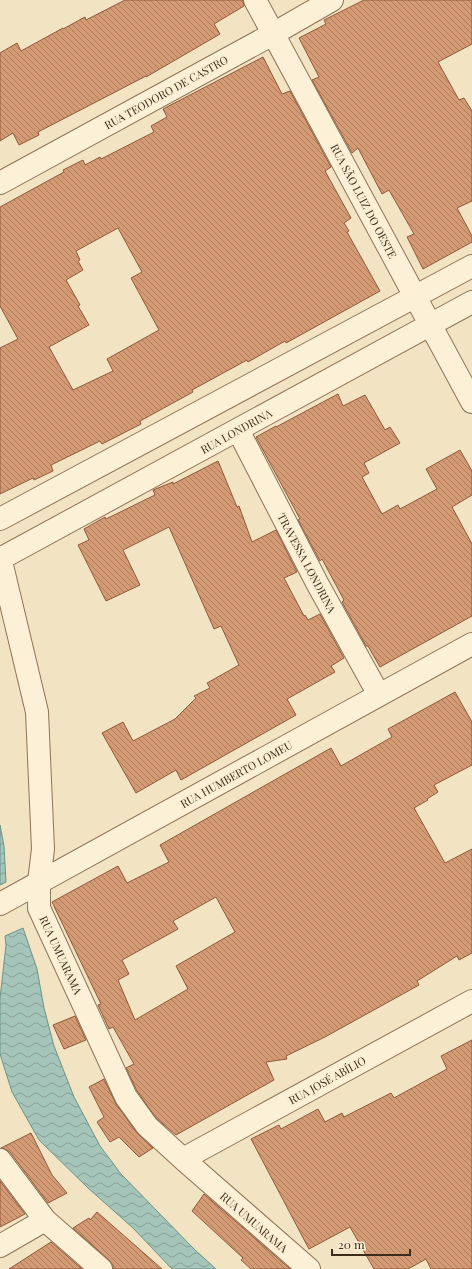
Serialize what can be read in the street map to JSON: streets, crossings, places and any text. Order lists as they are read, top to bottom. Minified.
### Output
{"streets":{"street":["RUA TEODORO DE CASTRO","RUA SÃO LUIZ DO OESTE","RUA LONDRINA","TRAVESSA LONDRINA","RUA HUMBERTO LOMEU","RUA UMUARAMA","RUA JOSÉ ABÍLIO"]},"crossings":[["RUA TEODORO DE CASTRO","RUA SÃO LUIZ DO OESTE"],["RUA SÃO LUIZ DO OESTE","RUA LONDRINA"],["RUA LONDRINA","TRAVESSA LONDRINA"],["RUA LONDRINA","RUA UMUARAMA"],["TRAVESSA LONDRINA","RUA HUMBERTO LOMEU"],["RUA HUMBERTO LOMEU","RUA UMUARAMA"],["RUA UMUARAMA","RUA JOSÉ ABÍLIO"]],"scale_bar":"20 m"}
